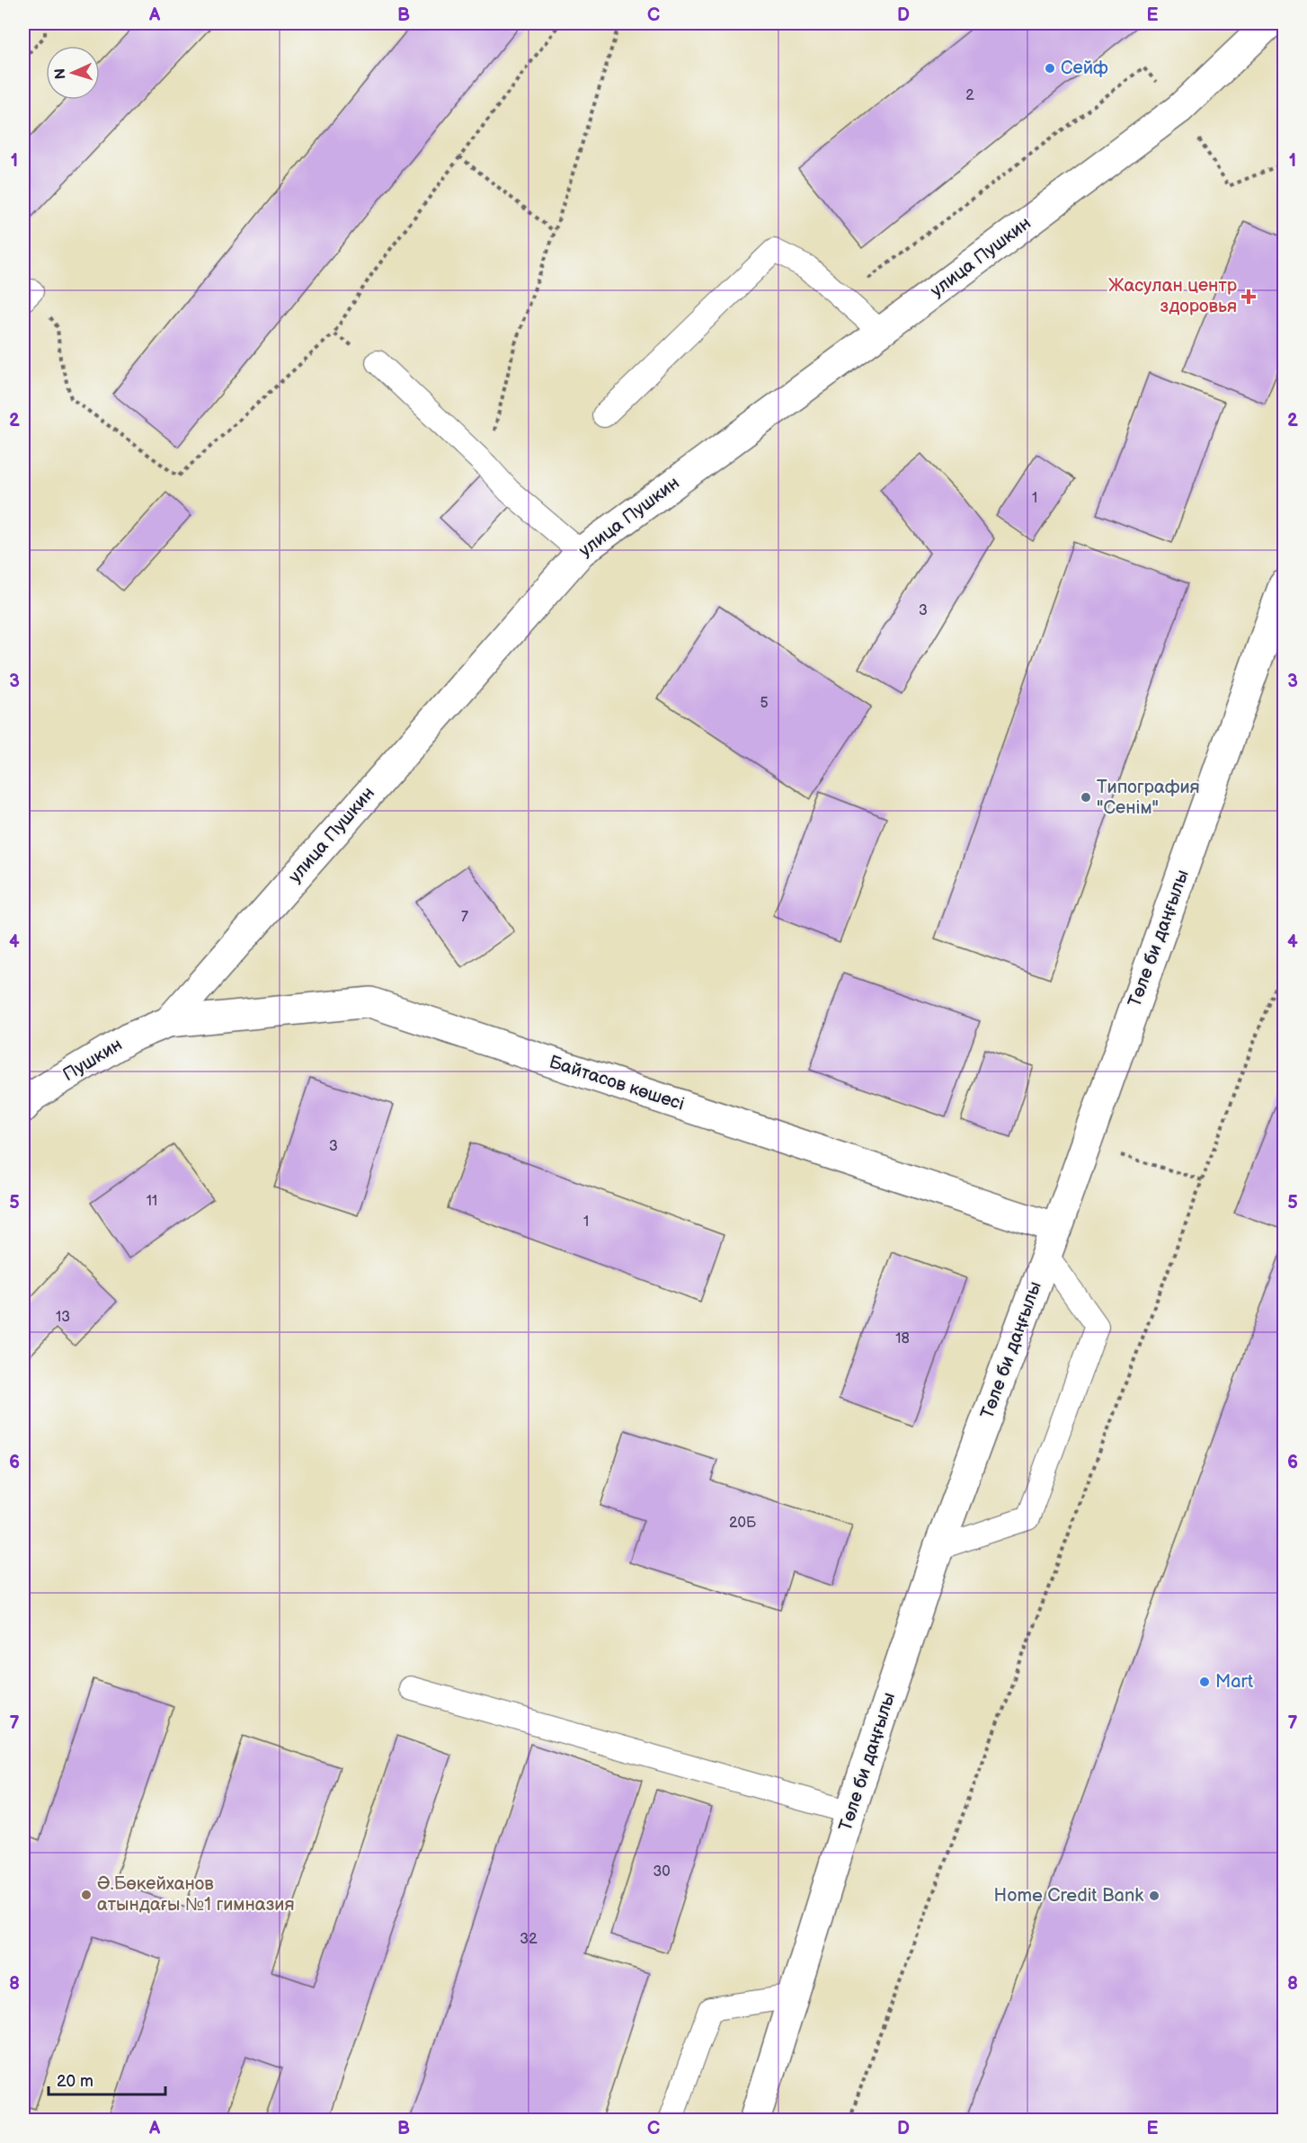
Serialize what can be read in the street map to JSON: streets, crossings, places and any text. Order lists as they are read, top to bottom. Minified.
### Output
{"streets":{"street":["улица Пушкин","Төле би даңғылы","Пушкин","Байтасов көшесі"]},"crossings":[["улица Пушкин","Пушкин"],["улица Пушкин","Байтасов көшесі"],["Төле би даңғылы","Байтасов көшесі"],["Пушкин","Байтасов көшесі"]],"places":{"other":["Сейф","Типография \"Сенім\"","Mart","Ә.Бөкейханов атындағы №1 гимназия","Home Credit Bank"],"health":["Жасулан центр здоровья"]},"house_numbers":["2","1","3","5","7","3","11","1","13","18","20Б","30","32"],"scale_bar":"20 m","north":"left","grid":{"columns":["A","B","C","D","E"],"rows":["1","2","3","4","5","6","7","8"]}}
